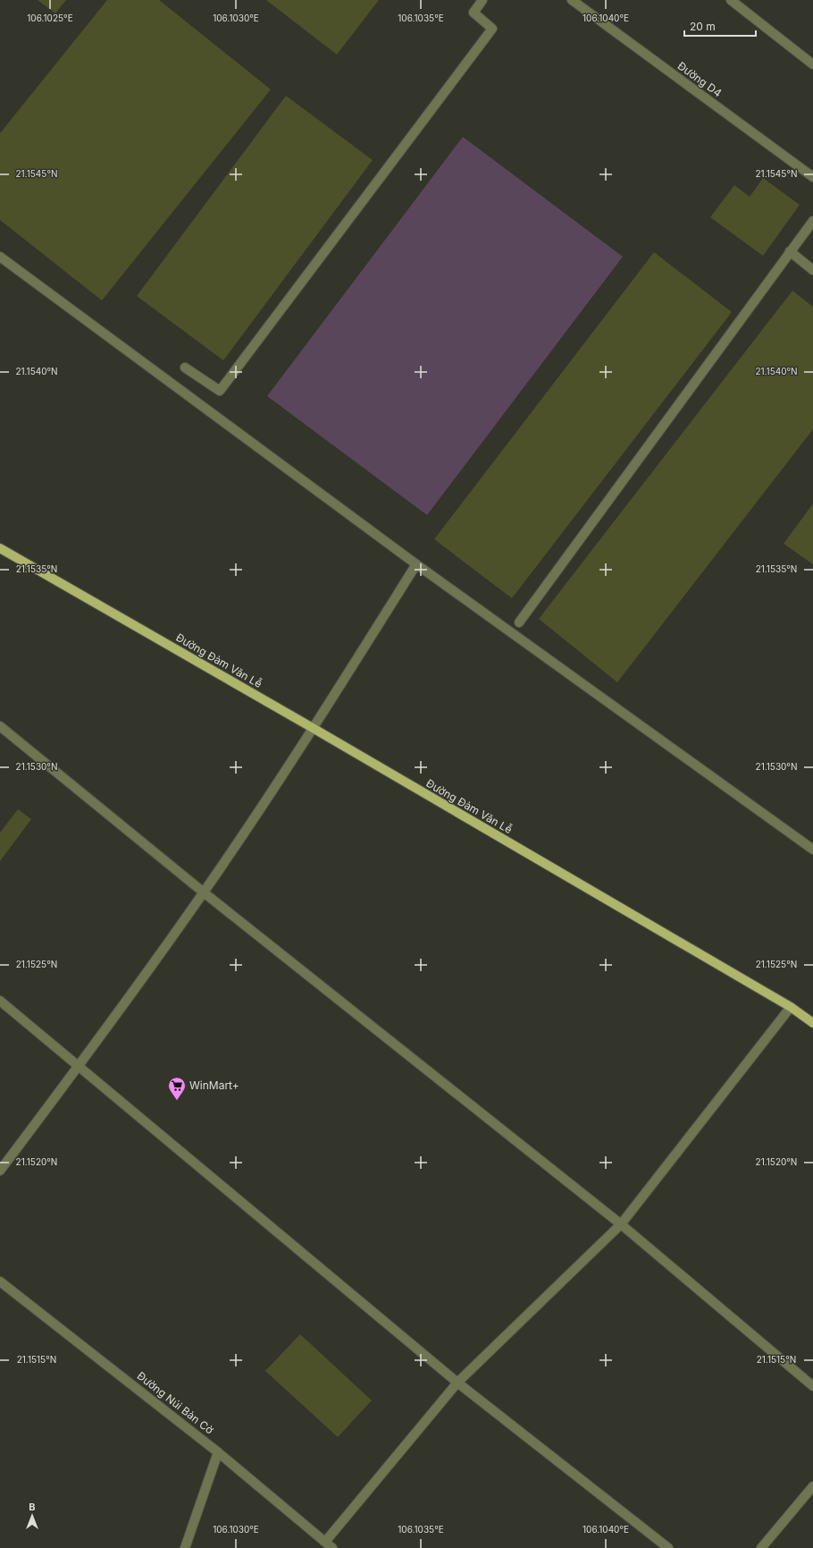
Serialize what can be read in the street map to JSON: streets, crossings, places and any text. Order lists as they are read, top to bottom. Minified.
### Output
{"streets":{"main road":["Đường Đàm Văn Lễ"],"street":["Đường D4","Đường Núi Bàn Cờ"]},"places":{"supermarket":["WinMart+"]},"scale_bar":"20 m","north":"top","coordinates":["106.1025°E","106.1030°E","106.1035°E","106.1040°E","21.1545°N","21.1540°N","21.1535°N","21.1530°N","21.1525°N","21.1520°N","21.1515°N"]}
